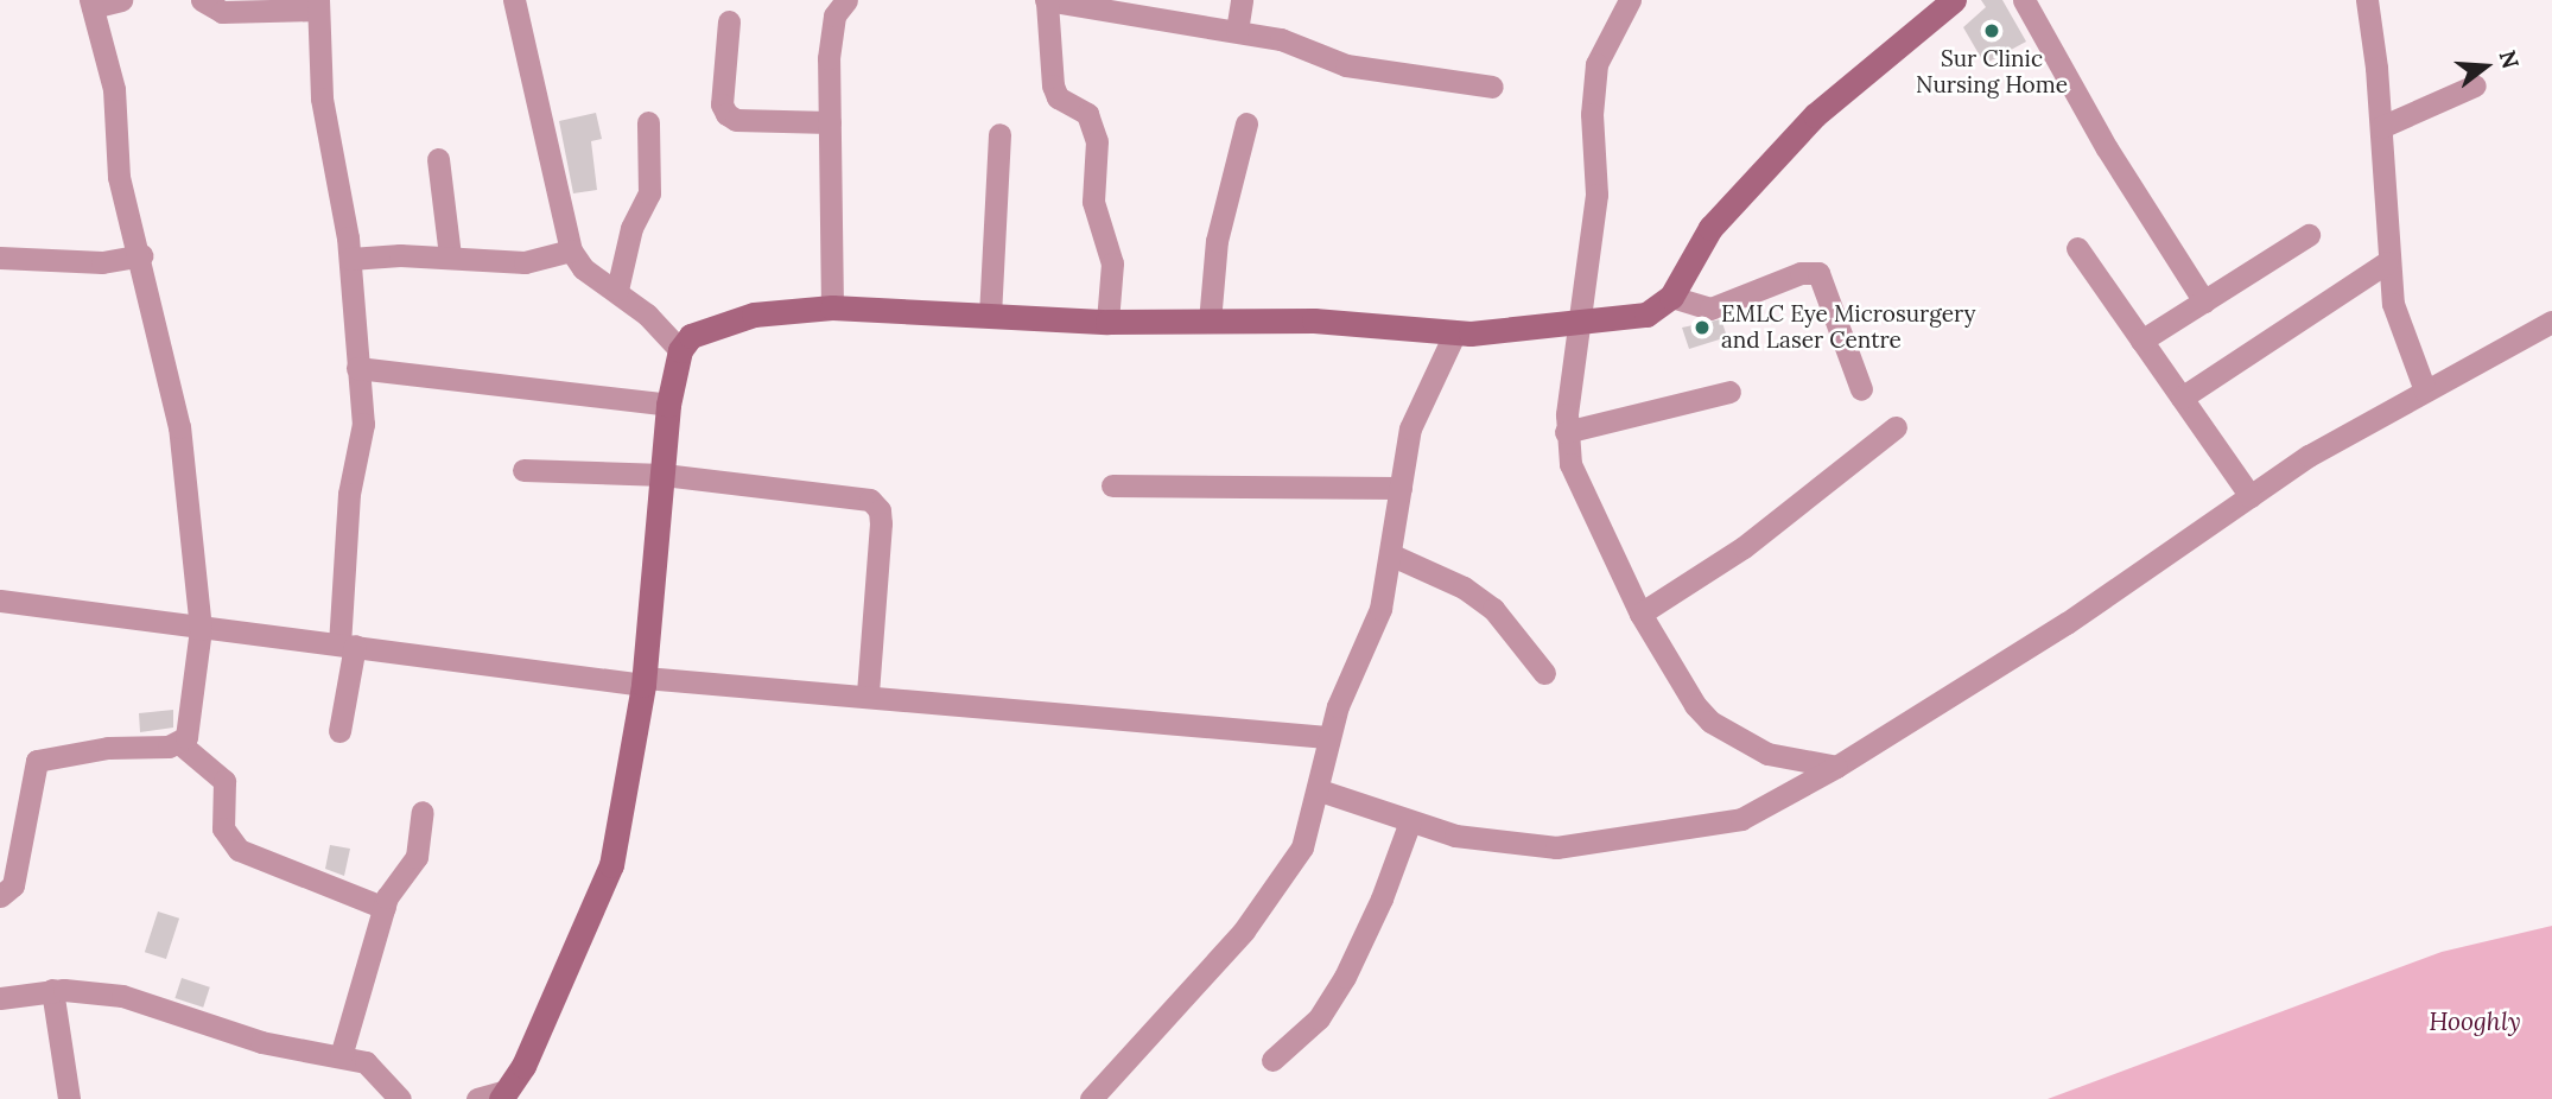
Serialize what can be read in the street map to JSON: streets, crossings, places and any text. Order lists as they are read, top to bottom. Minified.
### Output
{"water":["Hooghly"],"places":["Sur Clinic Nursing Home","EMLC Eye Microsurgery and Laser Centre"],"north":"right"}
